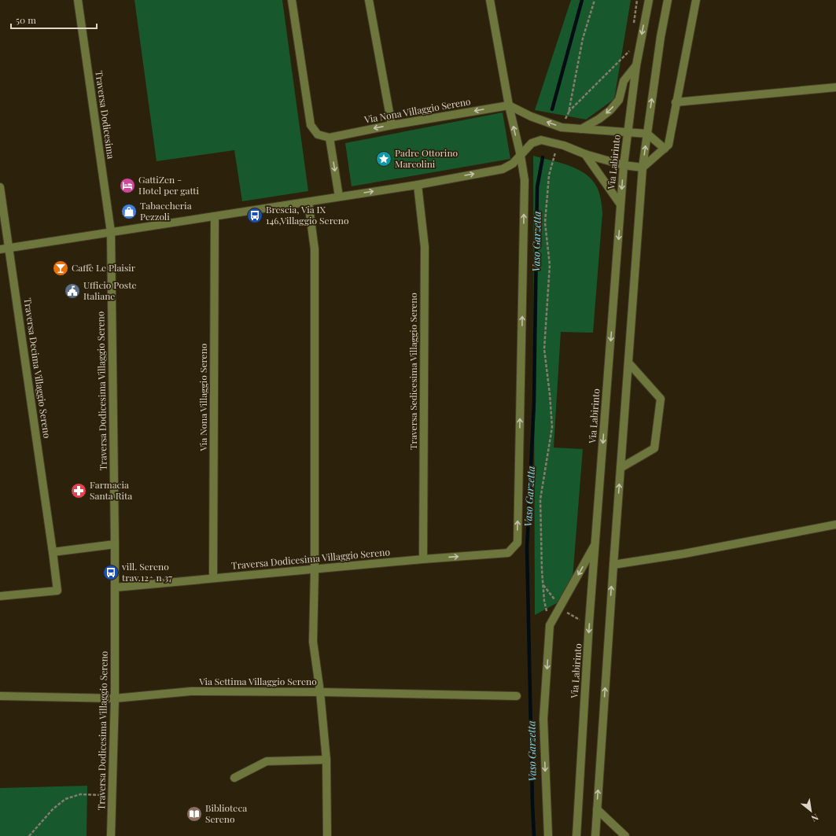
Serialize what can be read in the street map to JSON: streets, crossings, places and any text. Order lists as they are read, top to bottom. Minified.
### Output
{"streets":{"street":["Via Nona Villaggio Sereno","Traversa Dodicesima","Via Labirinto","Traversa Decima Villaggio Sereno","Traversa Sedicesima Villaggio Sereno","Traversa Dodicesima Villaggio Sereno","Via Settima Villaggio Sereno"]},"crossings":[["Via Nona Villaggio Sereno","Traversa Dodicesima Villaggio Sereno"],["Traversa Dodicesima","Traversa Dodicesima Villaggio Sereno"],["Traversa Sedicesima Villaggio Sereno","Traversa Dodicesima Villaggio Sereno"],["Traversa Dodicesima Villaggio Sereno","Via Settima Villaggio Sereno"]],"water":["Vaso Garzetta"],"places":{"place":["Padre Ottorino Marcolini"],"hotel":["GattiZen - Hotel per gatti"],"shop":["Tabaccheria Pezzoli"],"bus stop":["Brescia, Via IX 146,Villaggio Sereno","vill. Sereno trav.12^ n 37"],"bar":["Caffè Le Plaisir"],"public building":["Ufficio Poste Italiane"],"pharmacy":["Farmacia Santa Rita"],"library":["Biblioteca Sereno"]},"scale_bar":"50 m","north":"bottom right"}
